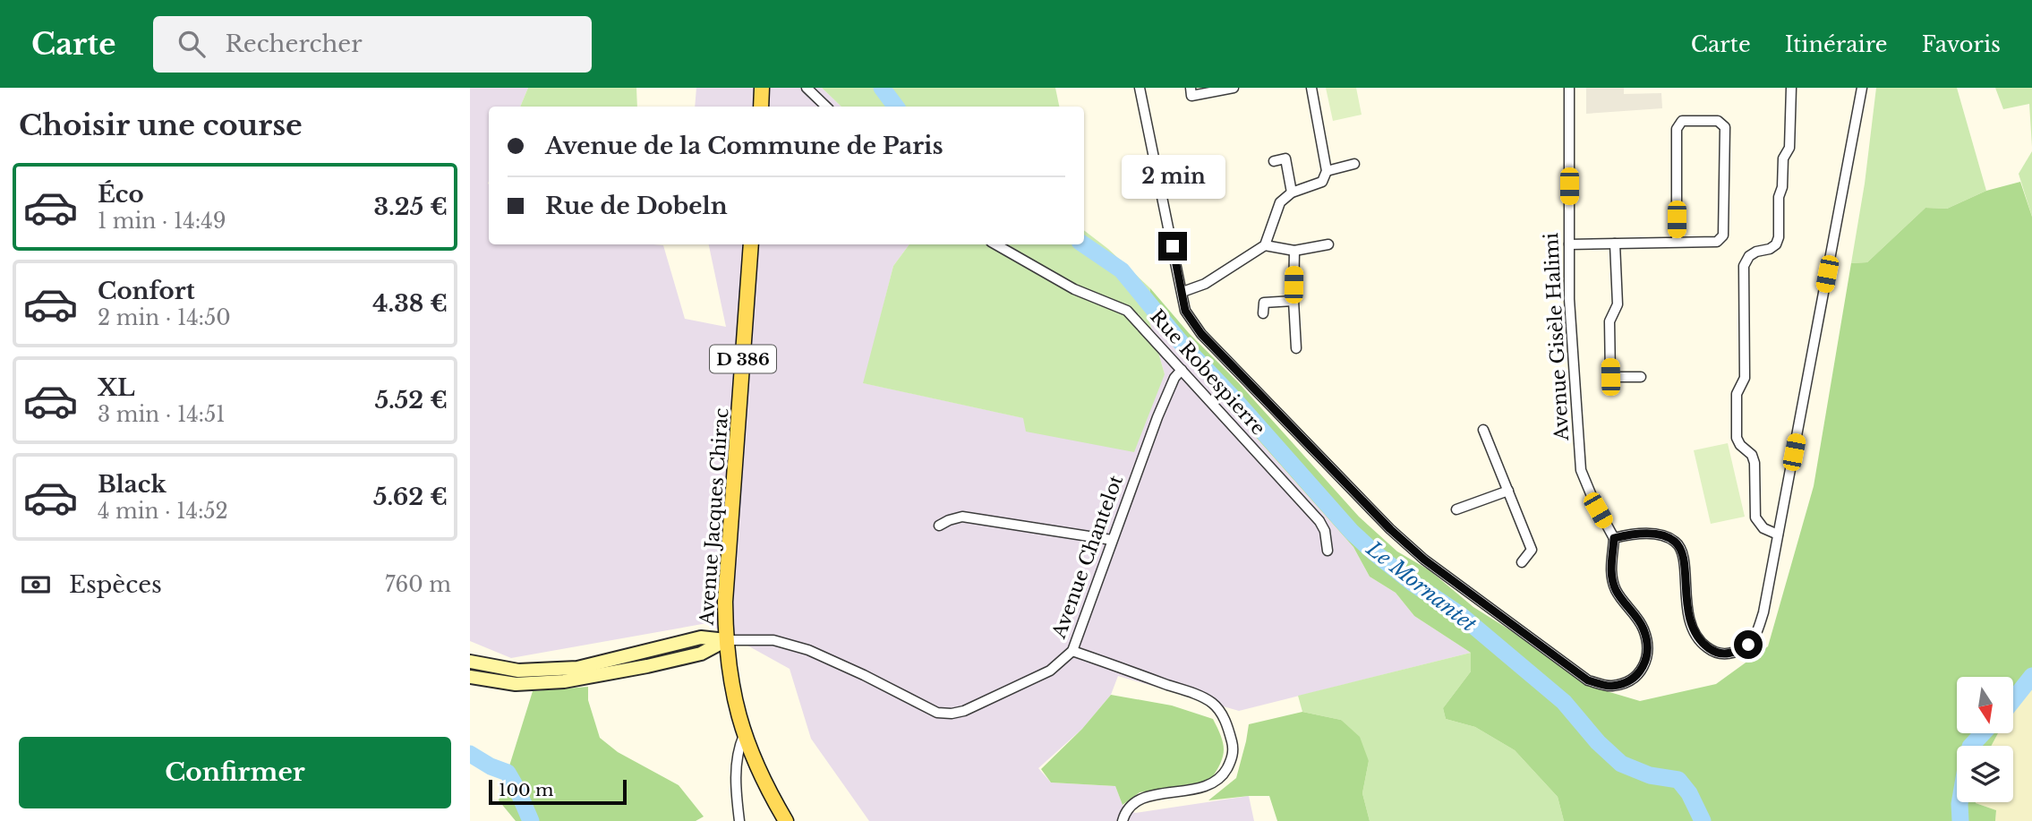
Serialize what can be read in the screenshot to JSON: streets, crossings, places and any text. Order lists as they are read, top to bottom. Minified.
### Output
{"streets":{"main road":["D 386","Avenue Jacques Chirac"],"street":["Avenue Gisèle Halimi","Rue Robespierre","Avenue Chantelot"]},"crossings":[["Rue Robespierre","Avenue Chantelot"],["Avenue Jacques Chirac","Avenue Chantelot"]],"water":["Le Mornantet"],"scale_bar":"100 m","north":"bottom","page":{"header":"Carte","search":"Rechercher","nav":["Carte","Itinéraire","Favoris"],"heading":"Choisir une course","banner":["Avenue de la Commune de Paris","Rue de Dobeln"],"bubble":"2 min","list":[{"name":"Éco","note":"1 min · 14:49","value":"3.25 €"},{"name":"Confort","note":"2 min · 14:50","value":"4.38 €"},{"name":"XL","note":"3 min · 14:51","value":"5.52 €"},{"name":"Black","note":"4 min · 14:52","value":"5.62 €"}],"pay":["Espèces","760 m"],"buttons":"Confirmer","scale":"100 m"}}
